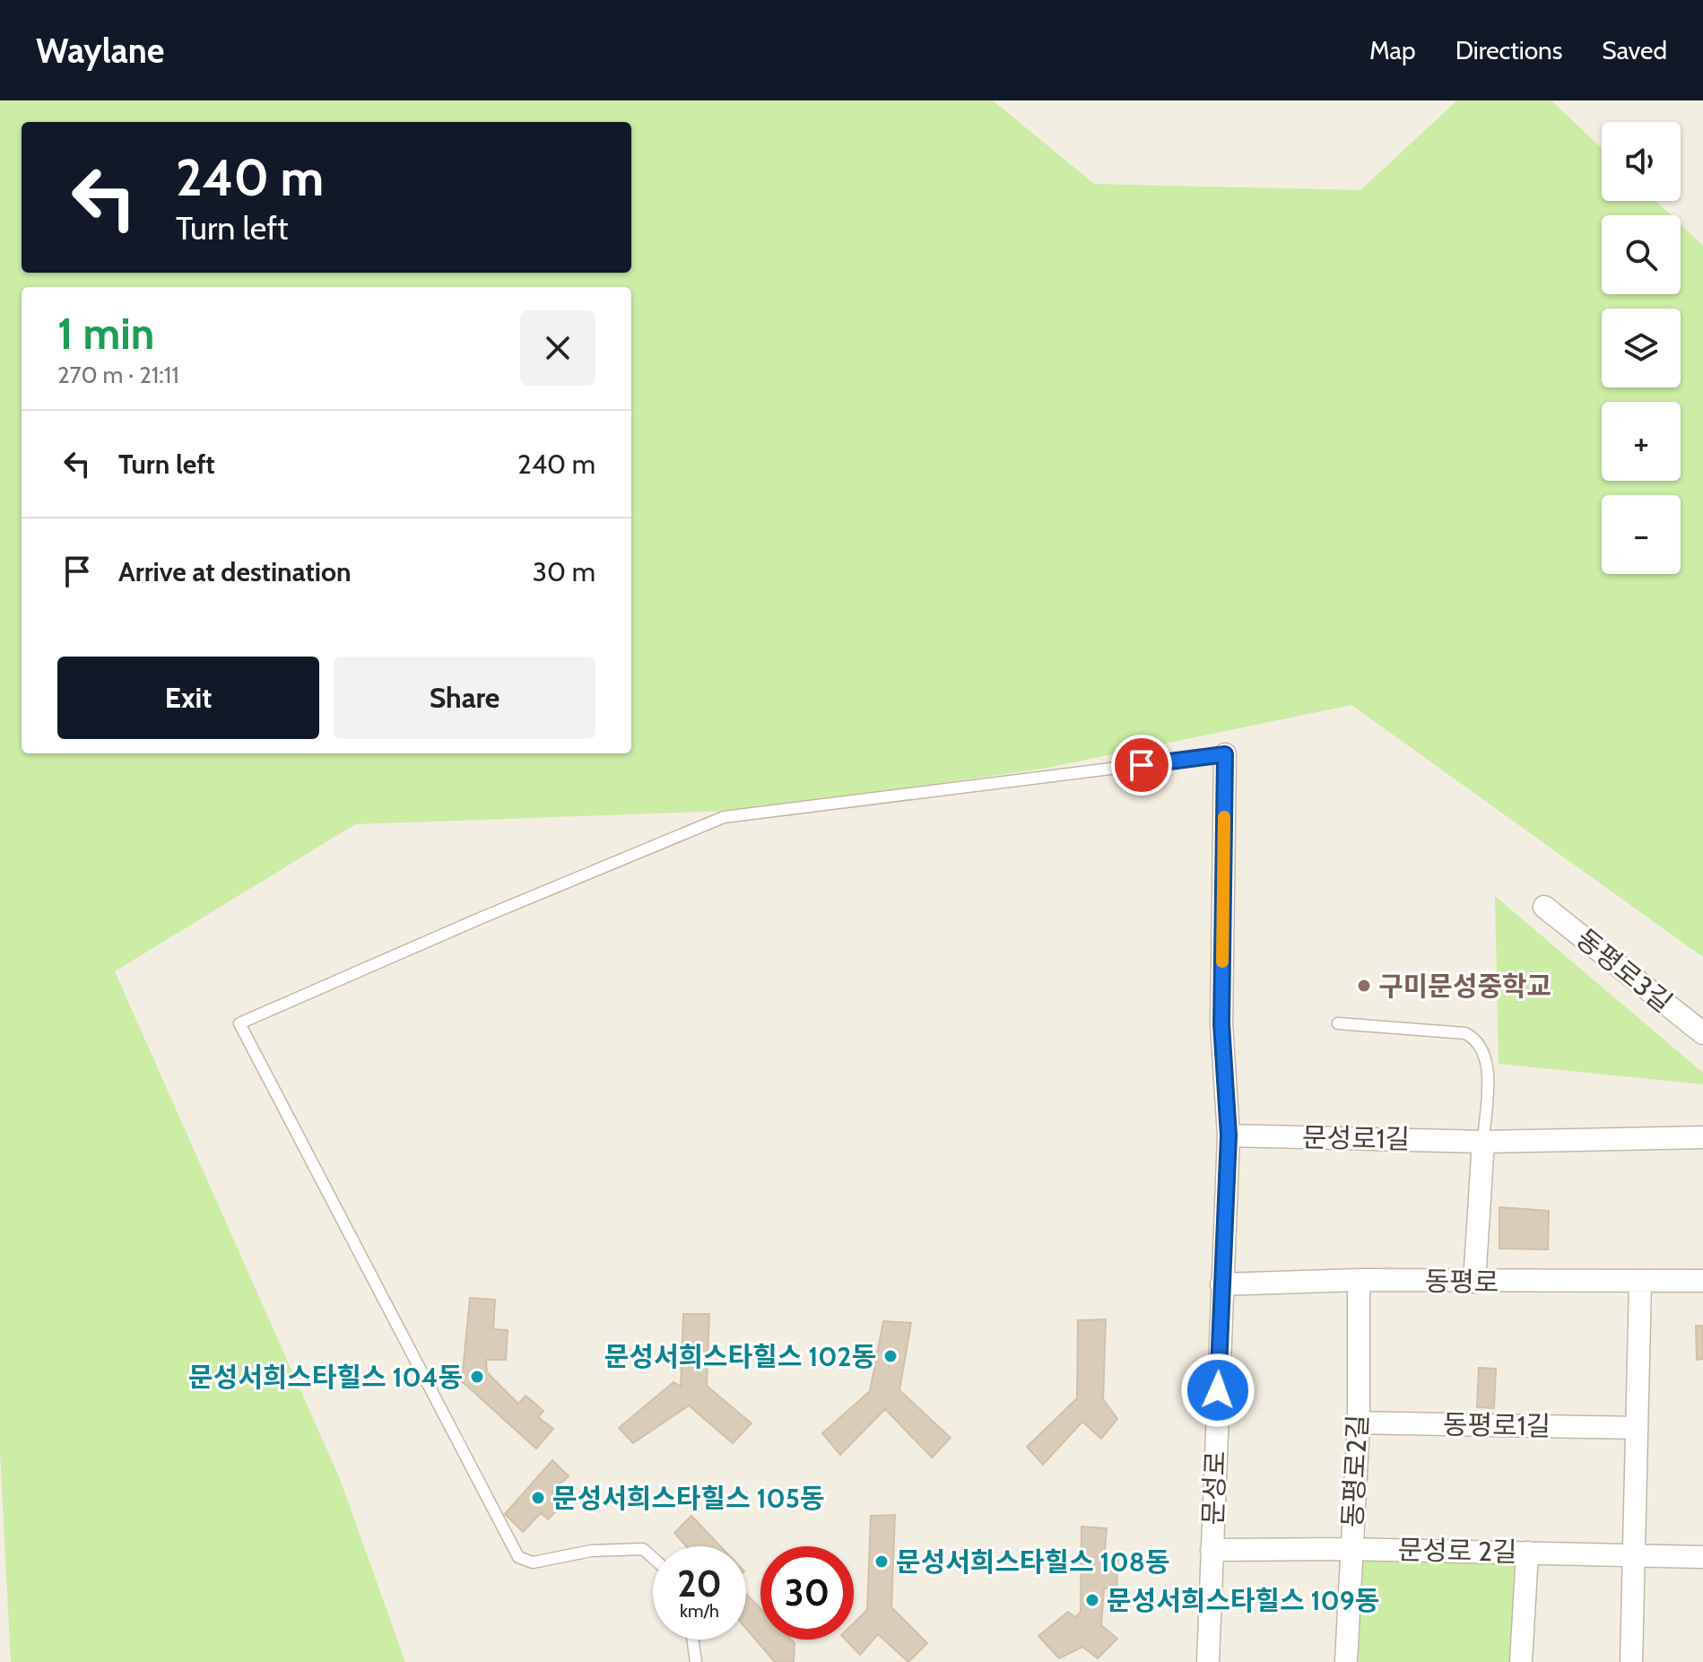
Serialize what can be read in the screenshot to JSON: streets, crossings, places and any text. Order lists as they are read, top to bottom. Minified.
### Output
{"streets":{"street":["동평로3길","문성로1길","동평로","동평로1길","동평로2길","문성로","문성로 2길"]},"crossings":[["문성로1길","문성로"],["동평로","동평로2길"],["동평로","문성로"],["동평로1길","동평로2길"],["동평로2길","문성로 2길"],["문성로","문성로 2길"]],"places":["구미문성중학교","문성서희스타힐스 102동","문성서희스타힐스 104동","문성서희스타힐스 105동","문성서희스타힐스 108동","문성서희스타힐스 109동"],"page":{"header":"Waylane","nav":["Map","Directions","Saved"],"map_buttons":["+","−"],"turn":["240 m","Turn left"],"heading":["1 min","270 m · 21:11"],"list":[{"name":"Turn left","value":"240 m"},{"name":"Arrive at destination","value":"30 m"}],"buttons":["Exit","Share"],"speed":"20 km/h","limit":"30"}}
